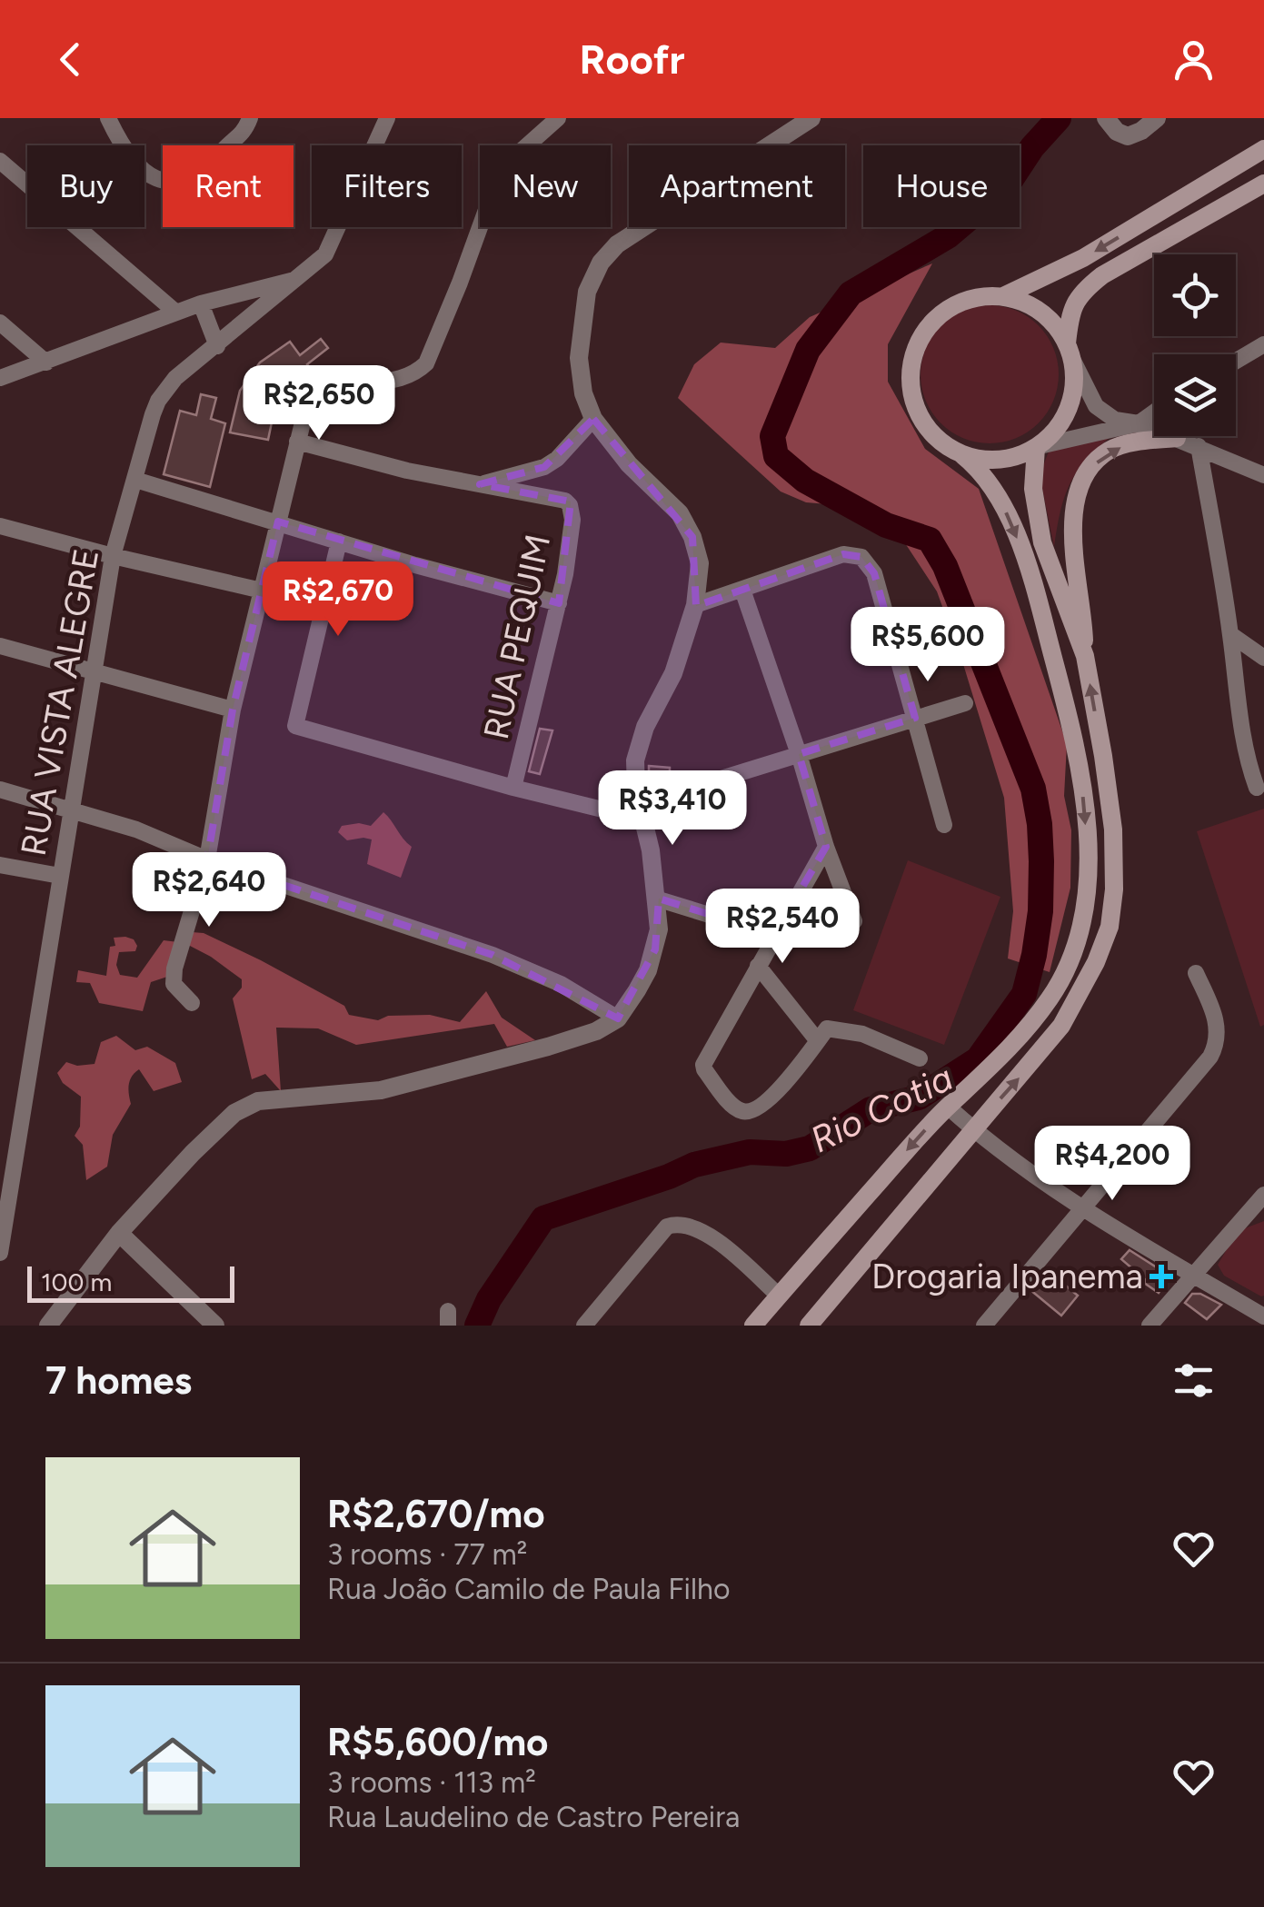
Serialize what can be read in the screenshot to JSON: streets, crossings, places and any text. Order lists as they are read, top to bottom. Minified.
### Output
{"streets":{"street":["RUA PEQUIM","RUA VISTA ALEGRE"]},"water":["Rio Cotia"],"places":{"health":["Drogaria Ipanema"]},"scale_bar":"100 m","page":{"header":"Roofr","chip":["Buy","Rent","Filters","New","Apartment","House"],"price":["R$2,650","R$2,670","R$5,600","R$3,410","R$2,640","R$2,540","R$4,200"],"scale":"100 m","heading":"7 homes","list":[{"name":"R$2,670/mo","note":"3 rooms · 77 m² · Rua João Camilo de Paula Filho"},{"name":"R$5,600/mo","note":"3 rooms · 113 m² · Rua Laudelino de Castro Pereira"}]}}
